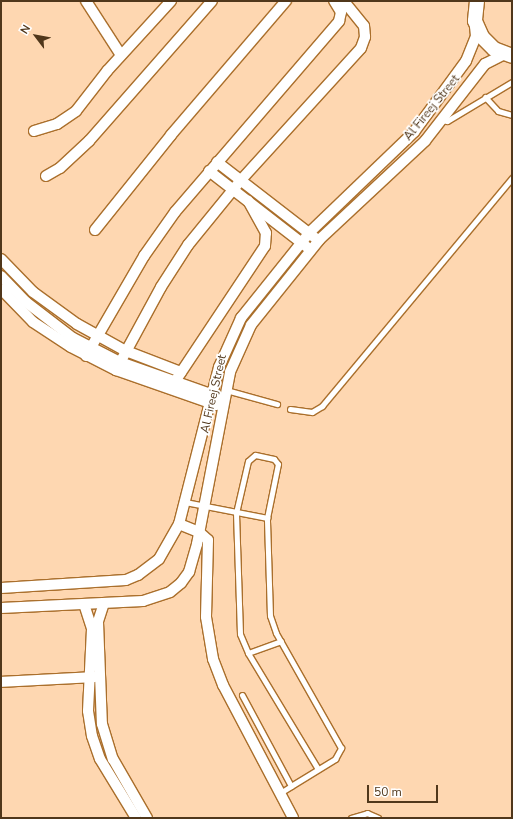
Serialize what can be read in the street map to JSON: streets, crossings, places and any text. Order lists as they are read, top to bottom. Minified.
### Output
{"streets":{"street":["Al Fireej Street"]},"scale_bar":"50 m","north":"top left"}
